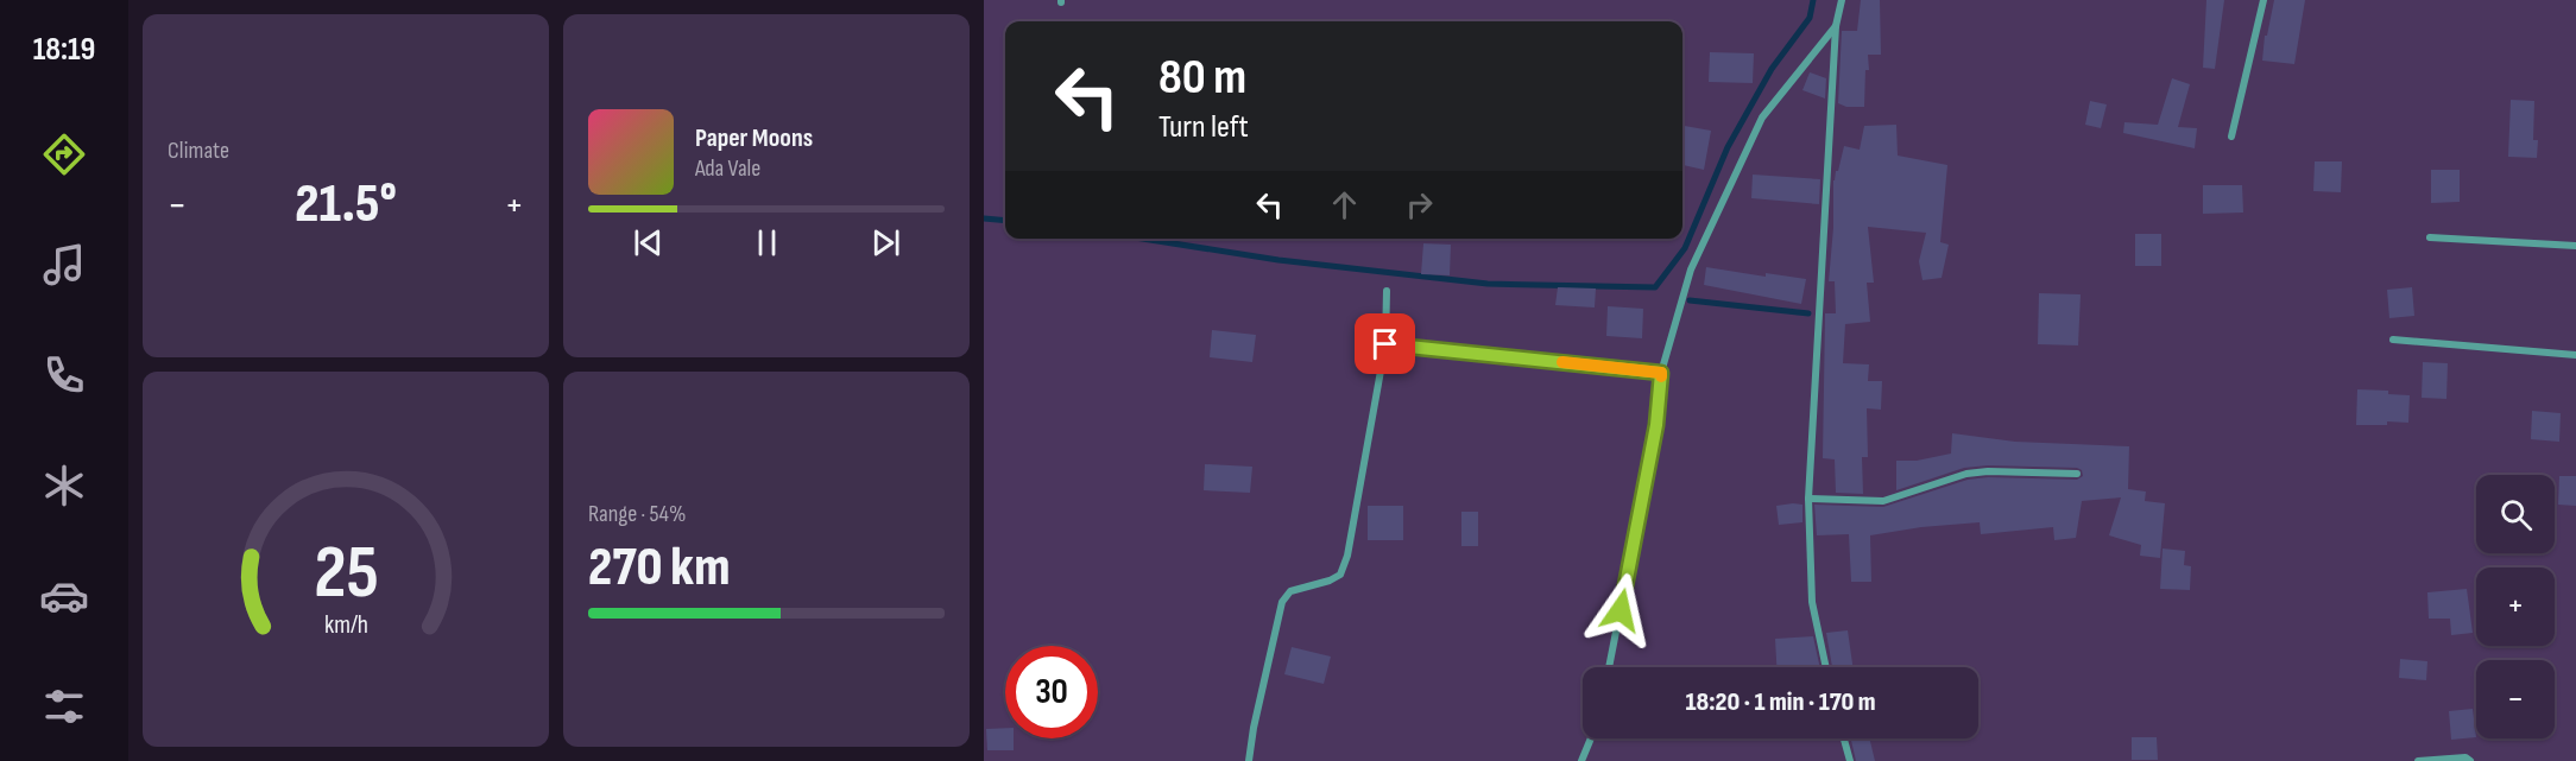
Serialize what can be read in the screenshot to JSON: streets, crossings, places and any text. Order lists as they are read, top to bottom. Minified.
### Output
{"page":{"tabs":"18:19","tile":["Climate",["Range · 54%","270 km"]],"turn":["80 m","Turn left"],"song":["Paper Moons","Ada Vale"],"heat":["−","21.5°","+"],"map_buttons":["+","−"],"limit":"30","trip":"18:20 · 1 min · 170 m","gauge":["25","km/h"]}}
